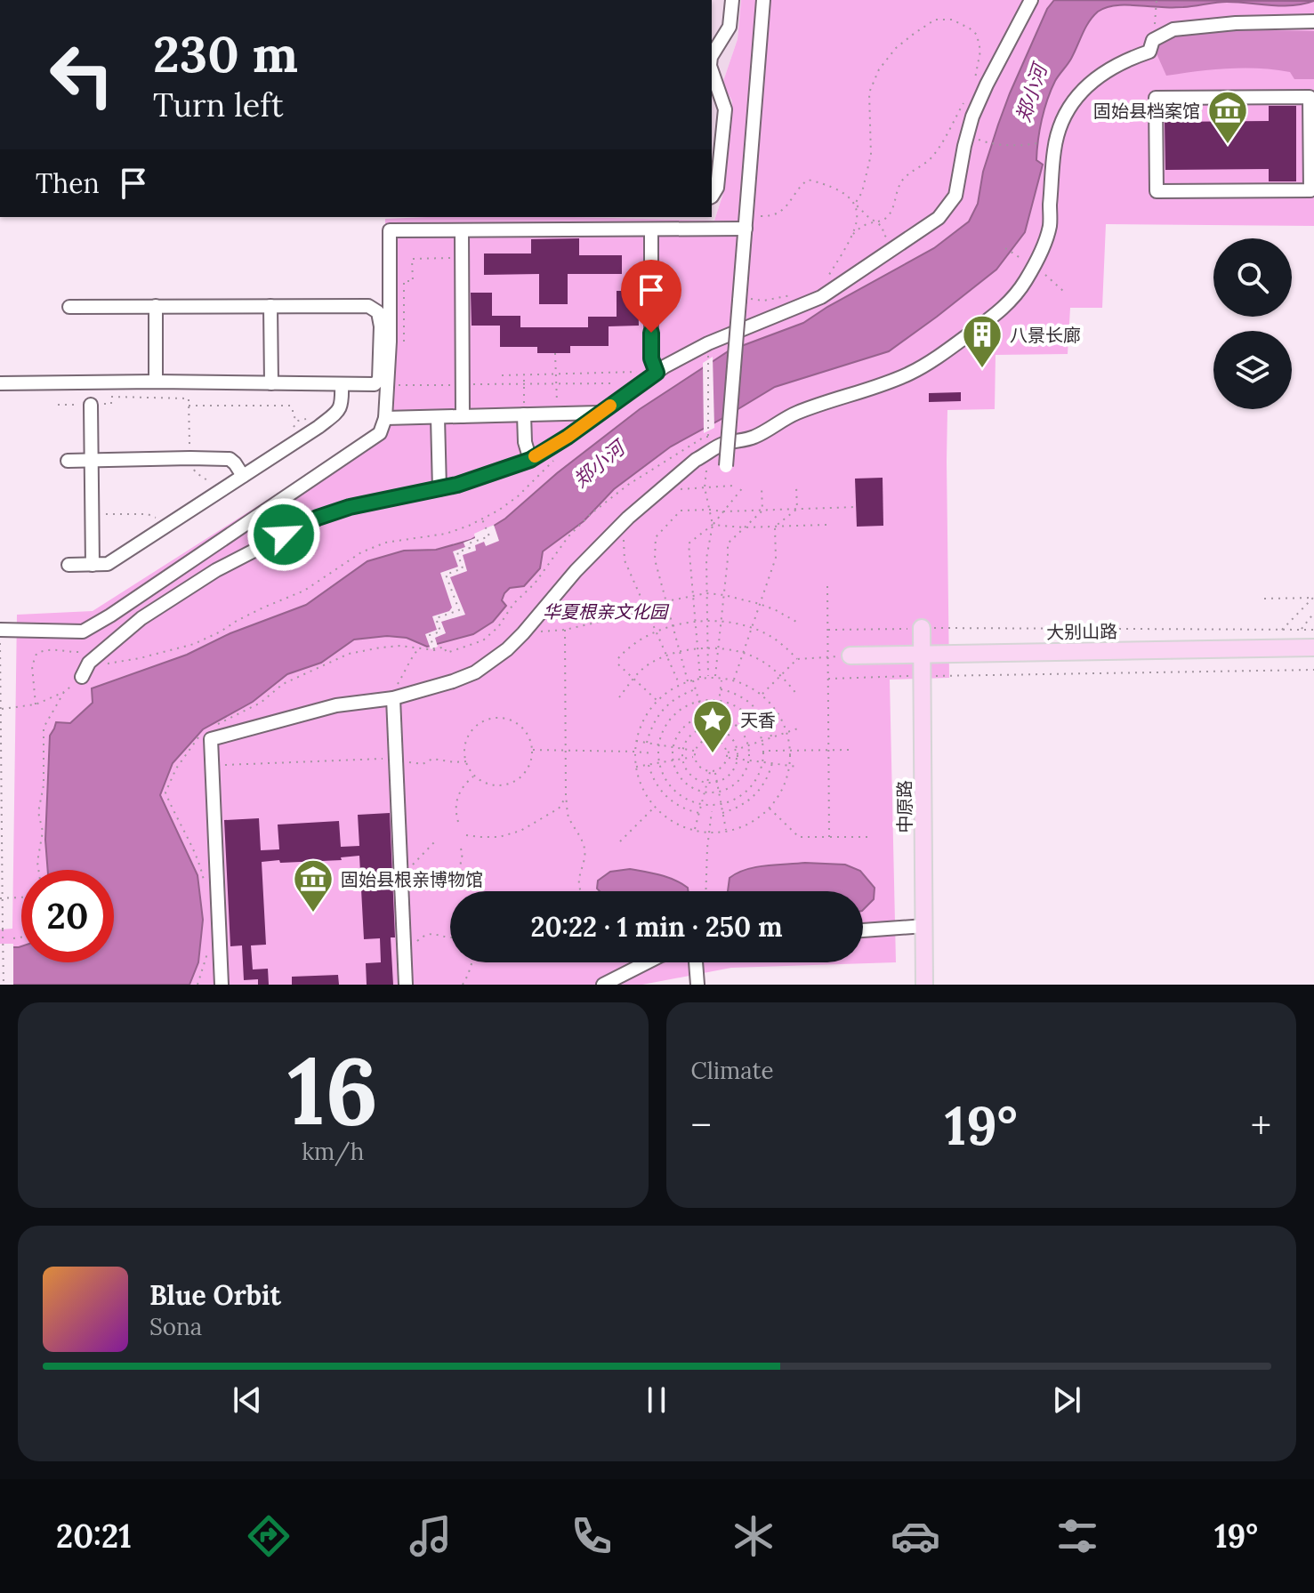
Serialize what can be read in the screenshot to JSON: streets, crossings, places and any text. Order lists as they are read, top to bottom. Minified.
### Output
{"streets":{"main road":["大别山路","中原路"]},"crossings":[["大别山路","中原路"]],"water":["郑小河"],"parks":["华夏根亲文化园"],"places":{"museum":["固始县档案馆","固始县根亲博物馆"],"building":["八景长廊"],"place":["天香"]},"page":{"turn":["230 m","Turn left"],"then":"Then","limit":"20","trip":"20:22 · 1 min · 250 m","tile":[["16","km/h"],"Climate"],"heat":["−","19°","+"],"song":["Blue Orbit","Sona"],"tabs":["20:21","19°"]}}
